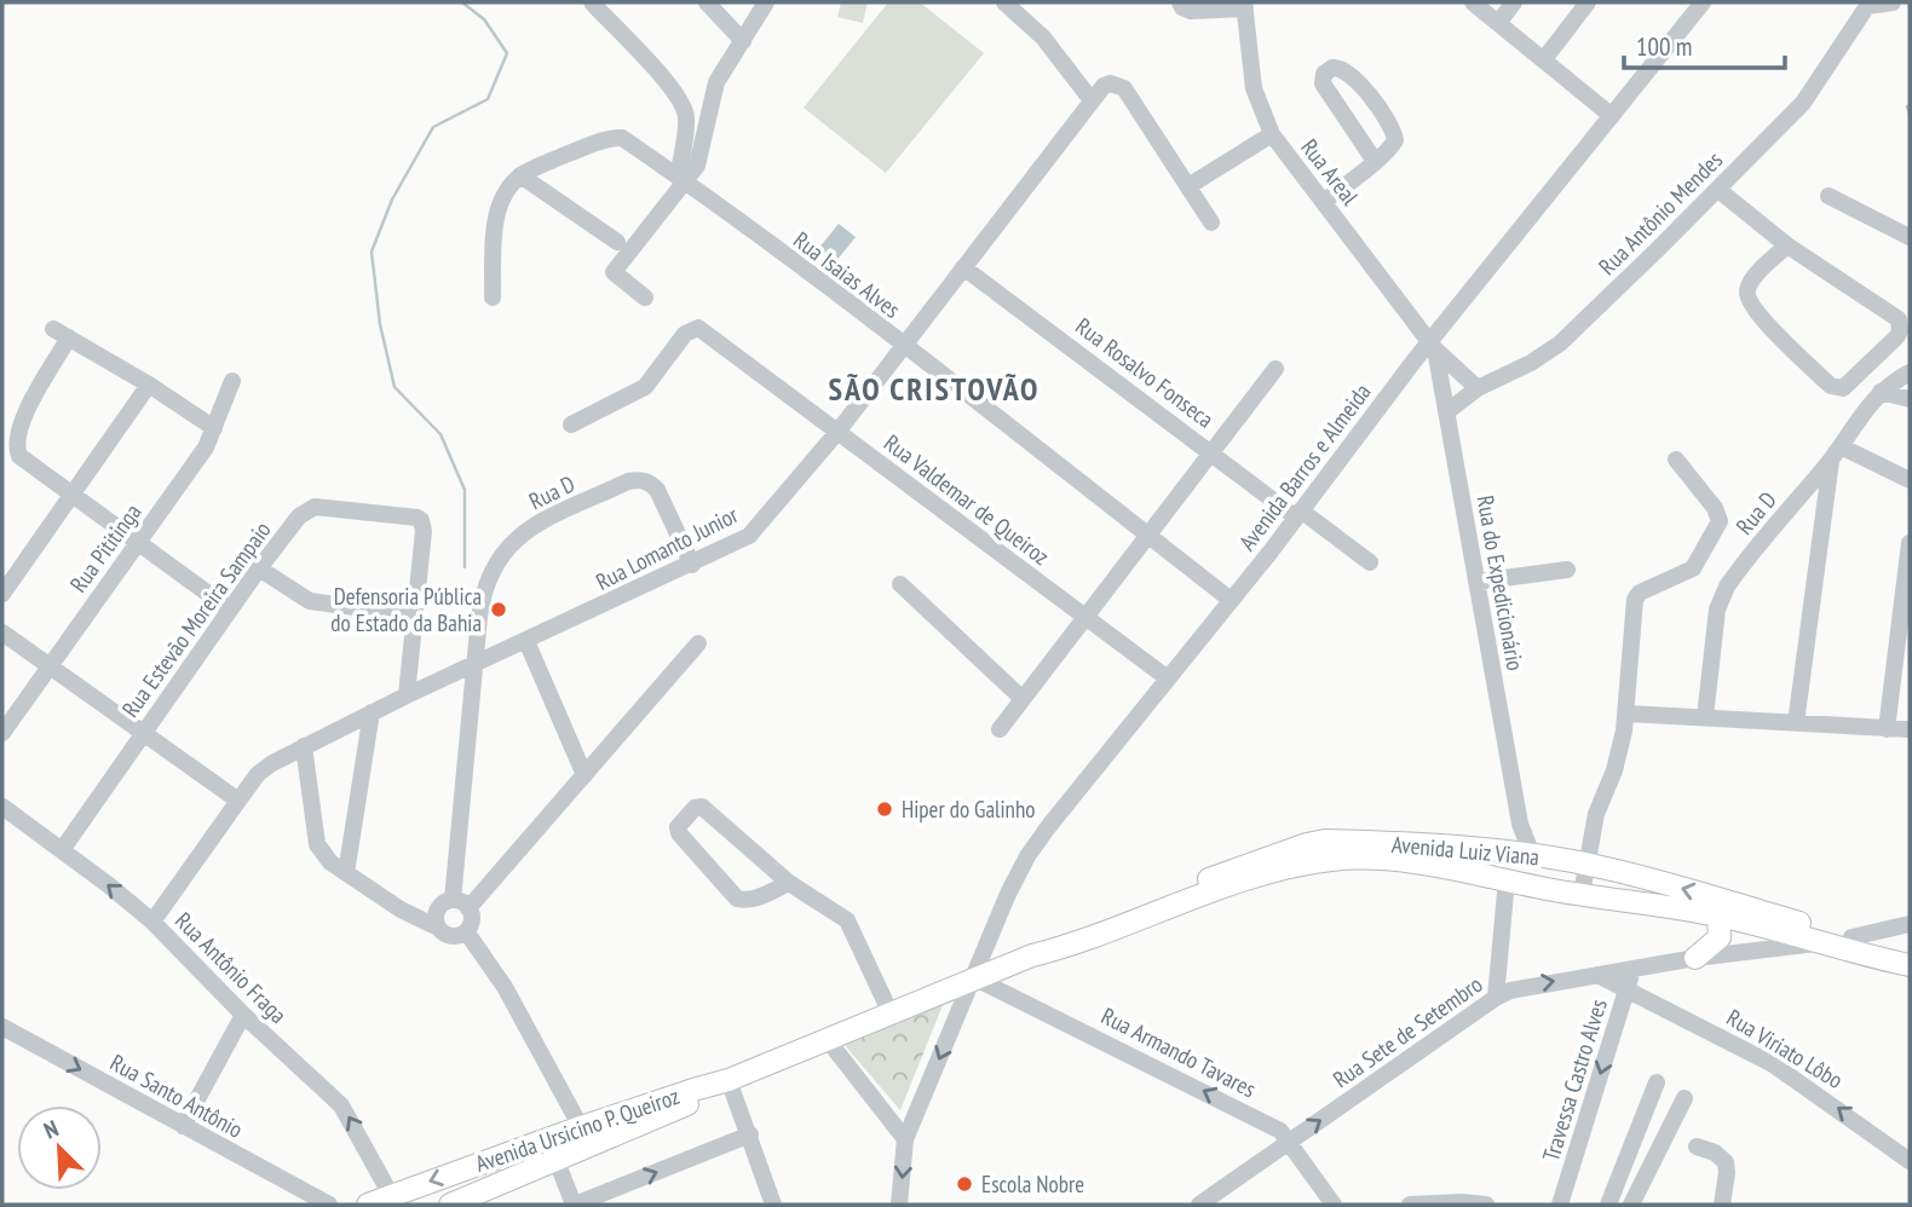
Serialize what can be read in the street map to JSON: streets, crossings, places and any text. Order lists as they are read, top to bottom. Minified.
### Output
{"streets":{"main road":["Avenida Luiz Viana","Avenida Ursicino P. Queiroz"],"street":["Rua Areal","Rua Antônio Mendes","Rua Isaias Alves","Rua Rosalvo Fonseca","Avenida Barros e Almeida","Rua D","Rua Valdemar de Queiroz","Rua Pititinga","Rua Lomanto Junior","Rua do Expedicionário","Rua Estevão Moreira Sampaio","Rua Antônio Fraga","Rua Sete de Setembro","Rua Viriato Lôbo","Rua Armando Tavares","Travessa Castro Alves","Rua Santo Antônio"]},"crossings":[["Rua Areal","Avenida Barros e Almeida"],["Rua Areal","Rua do Expedicionário"],["Rua Antônio Mendes","Rua do Expedicionário"],["Rua Isaias Alves","Avenida Barros e Almeida"],["Rua Isaias Alves","Rua Lomanto Junior"],["Rua Rosalvo Fonseca","Avenida Barros e Almeida"],["Rua Rosalvo Fonseca","Rua Lomanto Junior"],["Avenida Barros e Almeida","Rua Valdemar de Queiroz"],["Avenida Barros e Almeida","Rua do Expedicionário"],["Avenida Barros e Almeida","Avenida Luiz Viana"],["Avenida Barros e Almeida","Rua Armando Tavares"],["Rua D","Rua Lomanto Junior"],["Rua Valdemar de Queiroz","Rua Lomanto Junior"],["Rua Lomanto Junior","Rua Antônio Fraga"],["Rua do Expedicionário","Avenida Luiz Viana"],["Rua Estevão Moreira Sampaio","Rua Antônio Fraga"],["Avenida Luiz Viana","Rua Sete de Setembro"],["Avenida Luiz Viana","Rua Armando Tavares"],["Avenida Luiz Viana","Avenida Ursicino P. Queiroz"],["Rua Antônio Fraga","Avenida Ursicino P. Queiroz"],["Rua Sete de Setembro","Rua Viriato Lôbo"],["Rua Sete de Setembro","Rua Armando Tavares"],["Rua Sete de Setembro","Travessa Castro Alves"],["Rua Viriato Lôbo","Travessa Castro Alves"]],"one_way":["Rua Sete de Setembro","Rua Viriato Lôbo","Rua Armando Tavares","Rua Santo Antônio"],"districts":["SÃO CRISTOVÃO"],"places":["Defensoria Pública do Estado da Bahia","Hiper do Galinho","Escola Nobre"],"scale_bar":"100 m","north":"top left"}
